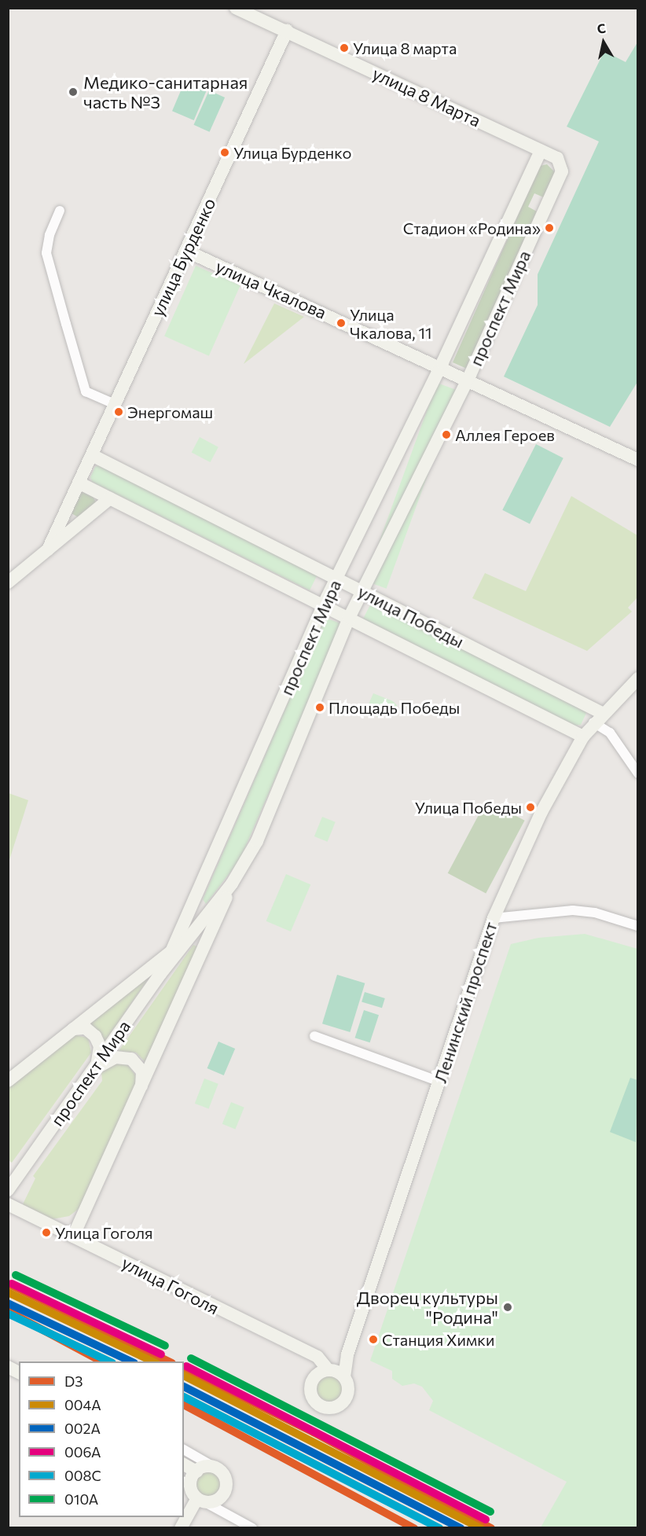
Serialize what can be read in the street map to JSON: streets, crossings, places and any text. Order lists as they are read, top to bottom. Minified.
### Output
{"streets":{"street":["улица 8 Марта","улица Бурденко","улица Чкалова","проспект Мира","улица Победы","Ленинский проспект","улица Гоголя"]},"crossings":[["улица 8 Марта","улица Бурденко"],["улица 8 Марта","проспект Мира"],["улица Бурденко","улица Чкалова"],["улица Бурденко","улица Победы"],["улица Чкалова","проспект Мира"],["проспект Мира","улица Победы"],["улица Победы","Ленинский проспект"],["Ленинский проспект","улица Гоголя"]],"places":["Улица 8 марта","Медико-санитарная часть №3","Улица Бурденко","Стадион «Родина»","Улица Чкалова, 11","Энергомаш","Аллея Героев","Площадь Победы","Улица Победы","Улица Гоголя","Дворец культуры \"Родина\"","Станция Химки"],"lines":["transit line 010А","transit line D3","transit line 006А","transit line 004А","transit line 002А","transit line 008С"],"legend":["D3","004А","002А","006А","008С","010А"],"north":"top"}
